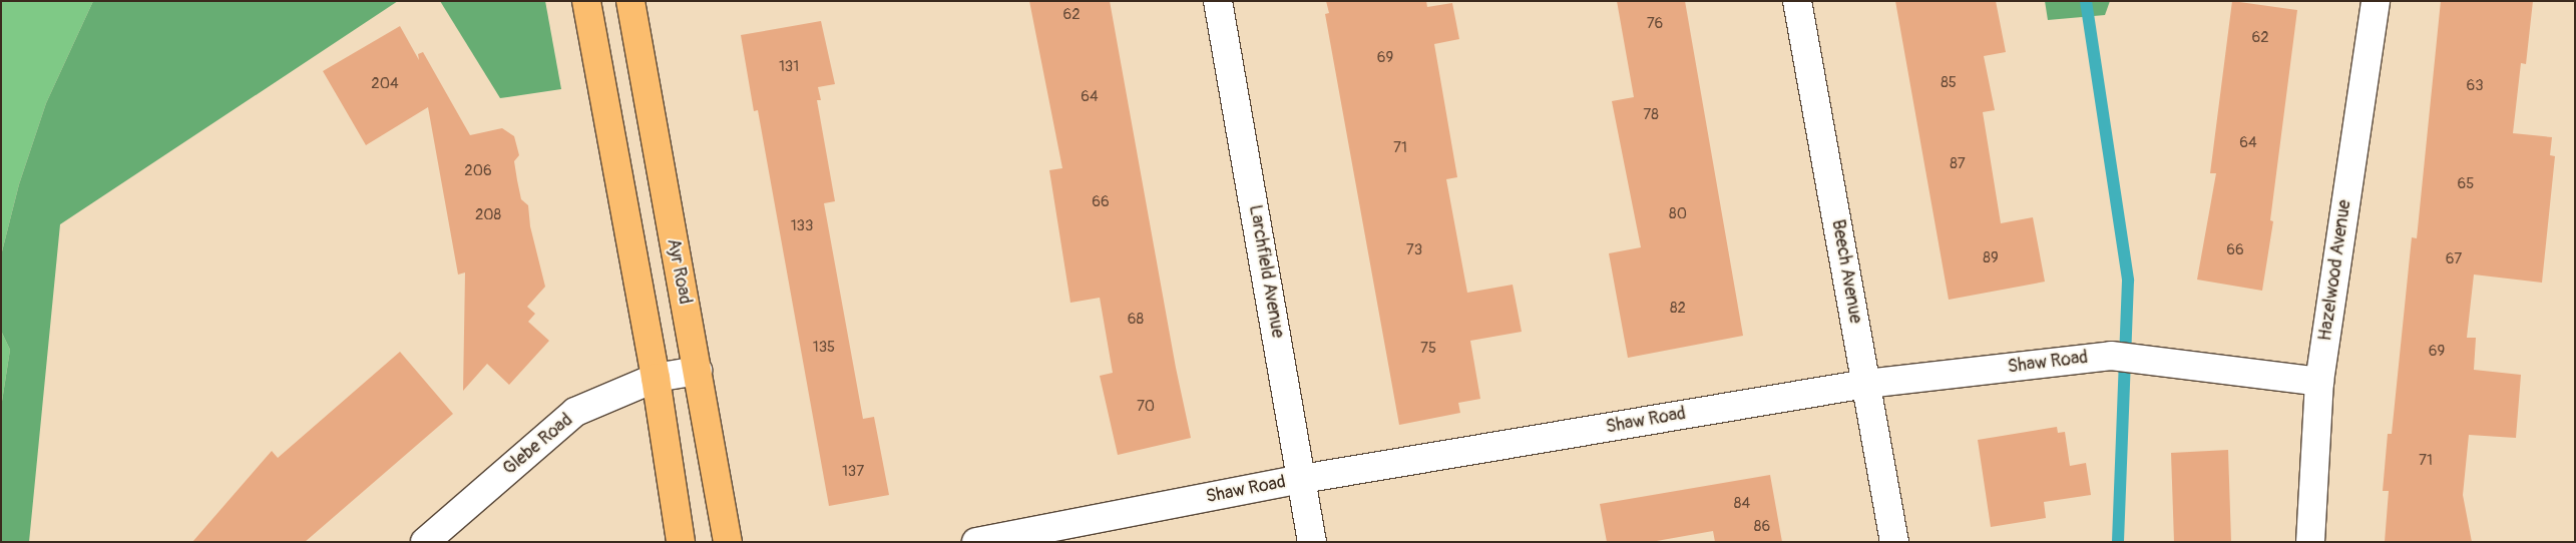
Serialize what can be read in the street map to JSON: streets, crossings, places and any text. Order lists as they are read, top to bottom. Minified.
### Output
{"streets":{"main road":["Ayr Road"],"street":["Hazelwood Avenue","Larchfield Avenue","Beech Avenue","Shaw Road","Glebe Road"]},"crossings":[["Hazelwood Avenue","Shaw Road"],["Ayr Road","Glebe Road"],["Larchfield Avenue","Shaw Road"],["Beech Avenue","Shaw Road"]],"house_numbers":["62","76","62","69","131","85","204","63","64","78","64","71","87","206","65","66","80","208","133","73","66","89","67","82","68","135","75","69","70","71","137","84","86"]}
